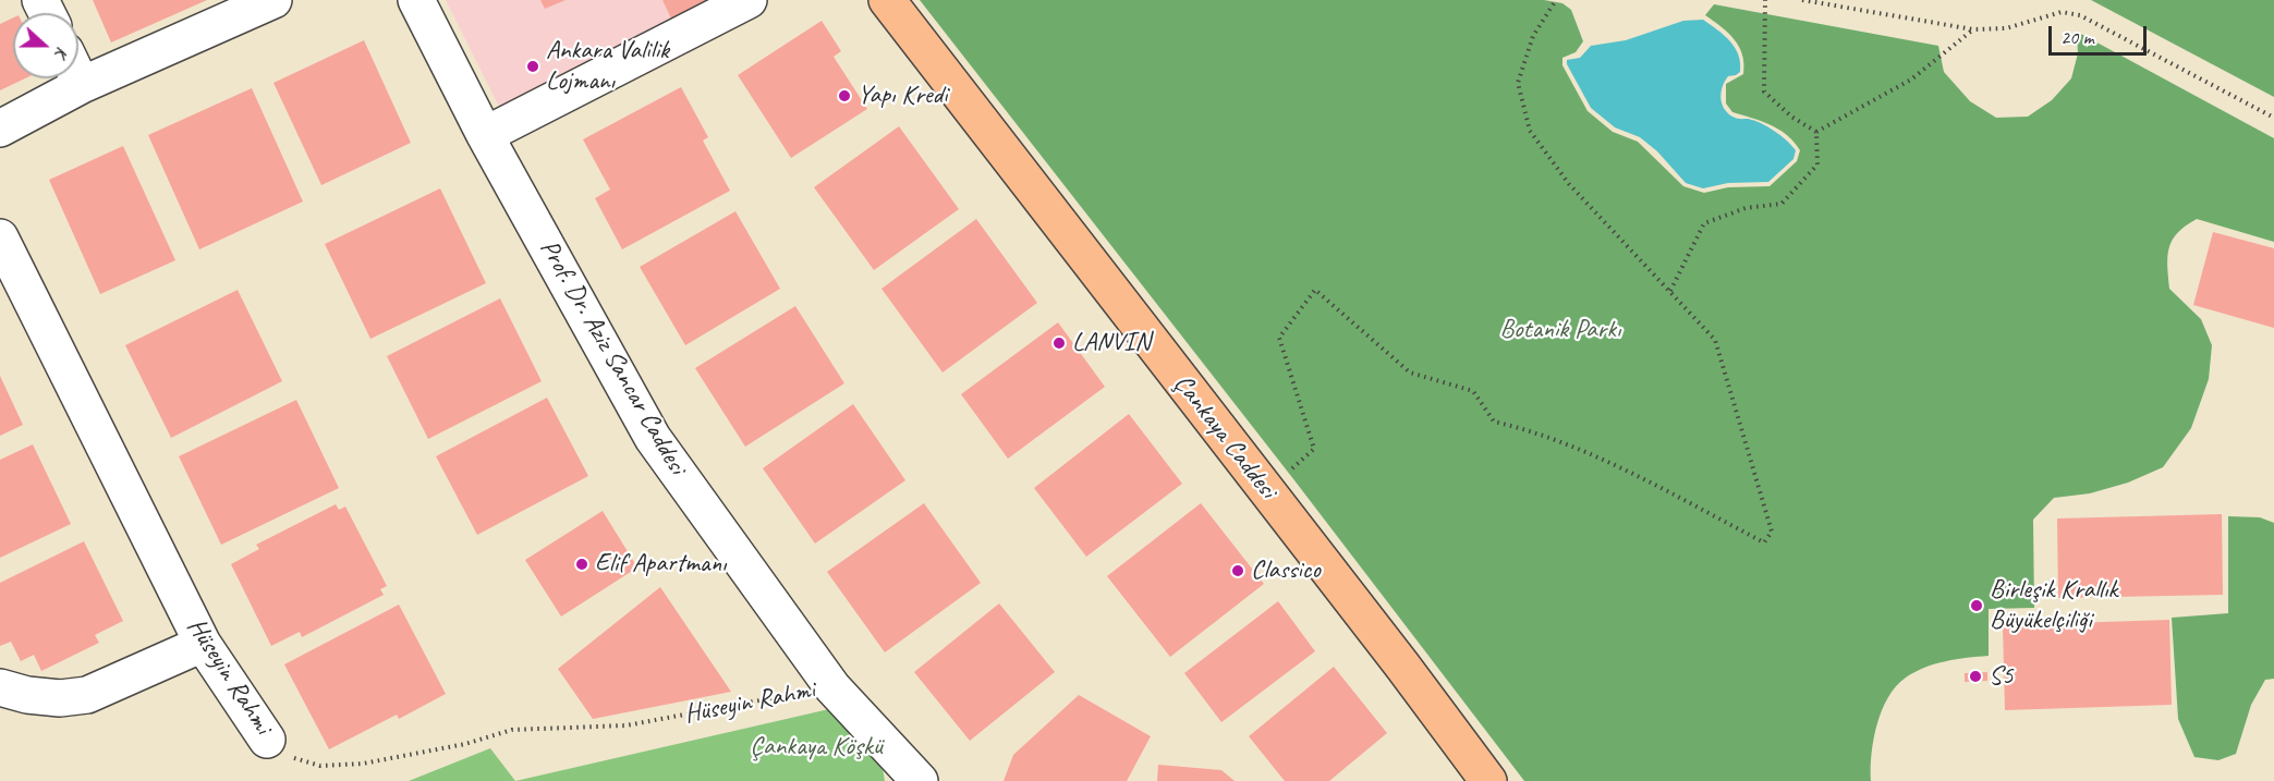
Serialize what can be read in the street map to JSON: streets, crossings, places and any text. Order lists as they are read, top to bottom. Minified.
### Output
{"streets":{"main road":["Çankaya Caddesi"],"street":["Prof. Dr. Aziz Sancar Caddesi","Hüseyin Rahmi"]},"crossings":[["Prof. Dr. Aziz Sancar Caddesi","Hüseyin Rahmi"]],"parks":["Botanik Parkı","Çankaya Köşkü"],"places":["Ankara Valilik Lojmanı","Yapı Kredi","LANVIN","Elif Apartmanı","Classico","Birleşik Krallık Büyükelçiliği","S5"],"scale_bar":"20 m","north":"right"}
